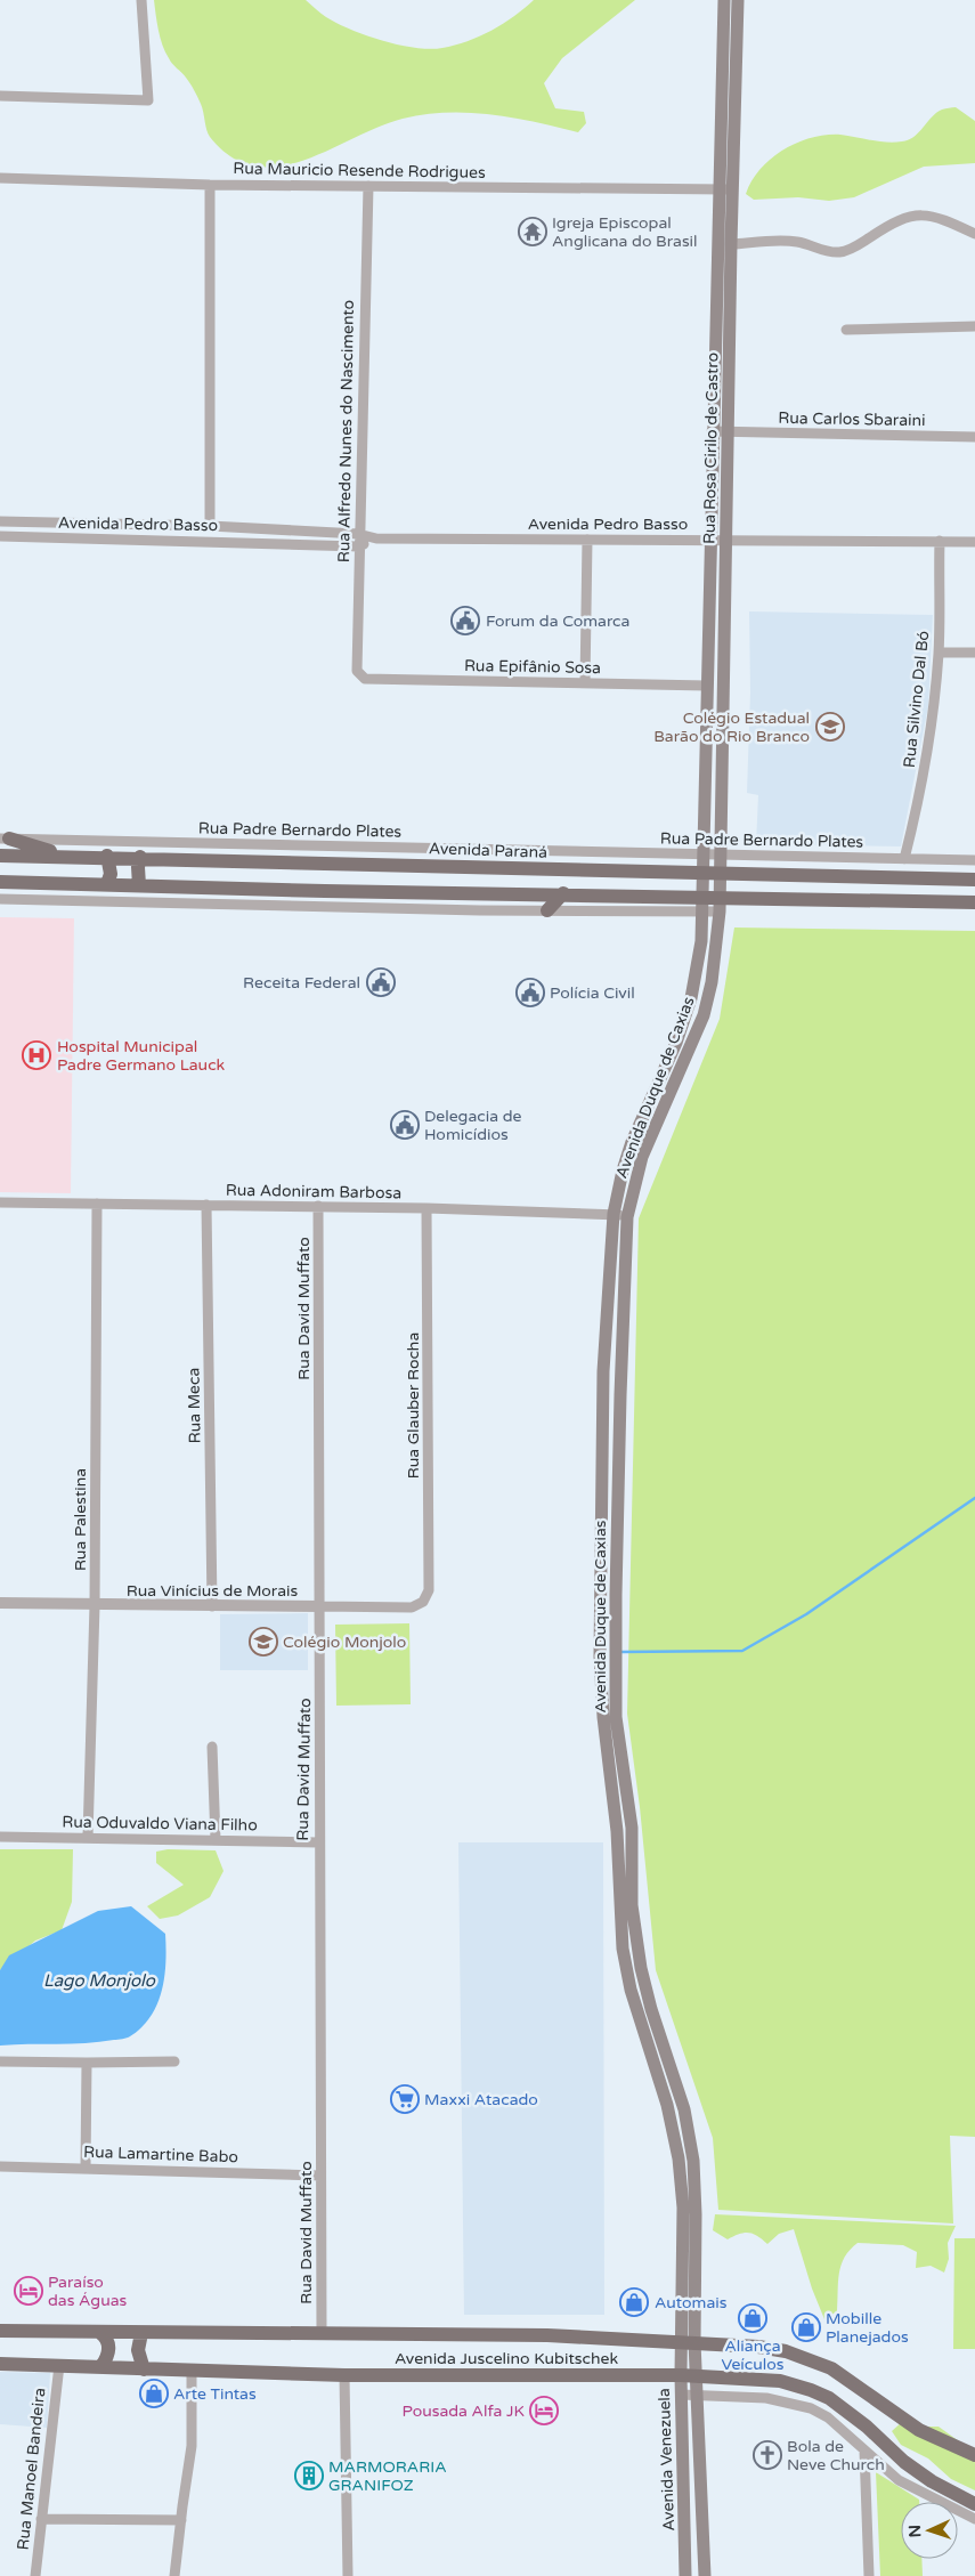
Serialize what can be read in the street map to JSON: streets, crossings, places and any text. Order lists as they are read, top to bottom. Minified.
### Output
{"streets":{"main road":["Rua Rosa Cirilo de Castro","Avenida Paraná","Avenida Duque de Caxias","Avenida Juscelino Kubitschek","Avenida Venezuela"],"street":["Rua Mauricio Resende Rodrigues","Rua Carlos Sbaraini","Rua Alfredo Nunes do Nascimento","Avenida Pedro Basso","Rua Epifânio Sosa","Rua Silvino Dal Bó","Rua Padre Bernardo Plates","Rua Adoniram Barbosa","Rua David Muffato","Rua Meca","Rua Glauber Rocha","Rua Palestina","Rua Vinícius de Morais","Rua Oduvaldo Viana Filho","Rua Lamartine Babo","Rua Manoel Bandeira"]},"crossings":[["Rua Mauricio Resende Rodrigues","Rua Alfredo Nunes do Nascimento"],["Rua Mauricio Resende Rodrigues","Rua Rosa Cirilo de Castro"],["Rua Mauricio Resende Rodrigues","Avenida Duque de Caxias"],["Rua Carlos Sbaraini","Rua Rosa Cirilo de Castro"],["Rua Carlos Sbaraini","Avenida Duque de Caxias"],["Rua Alfredo Nunes do Nascimento","Avenida Pedro Basso"],["Rua Alfredo Nunes do Nascimento","Rua Epifânio Sosa"],["Rua Rosa Cirilo de Castro","Avenida Pedro Basso"],["Rua Rosa Cirilo de Castro","Rua Padre Bernardo Plates"],["Rua Rosa Cirilo de Castro","Avenida Paraná"],["Rua Rosa Cirilo de Castro","Avenida Duque de Caxias"],["Avenida Pedro Basso","Rua Silvino Dal Bó"],["Avenida Pedro Basso","Avenida Duque de Caxias"],["Rua Epifânio Sosa","Avenida Duque de Caxias"],["Rua Silvino Dal Bó","Rua Padre Bernardo Plates"],["Rua Padre Bernardo Plates","Avenida Duque de Caxias"],["Avenida Paraná","Avenida Duque de Caxias"],["Avenida Duque de Caxias","Rua Adoniram Barbosa"],["Avenida Duque de Caxias","Avenida Juscelino Kubitschek"],["Avenida Duque de Caxias","Avenida Venezuela"],["Rua Adoniram Barbosa","Rua David Muffato"],["Rua Adoniram Barbosa","Rua Meca"],["Rua Adoniram Barbosa","Rua Glauber Rocha"],["Rua Adoniram Barbosa","Rua Palestina"],["Rua David Muffato","Rua Vinícius de Morais"],["Rua David Muffato","Rua Oduvaldo Viana Filho"],["Rua David Muffato","Rua Lamartine Babo"],["Rua David Muffato","Avenida Juscelino Kubitschek"],["Rua Meca","Rua Vinícius de Morais"],["Rua Glauber Rocha","Rua Vinícius de Morais"],["Rua Palestina","Rua Vinícius de Morais"],["Rua Palestina","Rua Oduvaldo Viana Filho"],["Avenida Juscelino Kubitschek","Avenida Venezuela"],["Avenida Juscelino Kubitschek","Rua Manoel Bandeira"]],"water":["Lago Monjolo"],"places":{"temple":["Igreja Episcopal Anglicana do Brasil"],"public building":["Forum da Comarca","Receita Federal","Polícia Civil","Delegacia de Homicídios"],"school or university":["Colégio Estadual Barão do Rio Branco","Colégio Monjolo"],"hospital":["Hospital Municipal Padre Germano Lauck"],"supermarket":["Maxxi Atacado"],"hotel":["Paraíso das Águas","Pousada Alfa JK"],"shop":["Automais","Aliança Veículos","Mobille Planejados","Arte Tintas"],"church":["Bola de Neve Church"],"building":["MARMORARIA GRANIFOZ"]},"north":"left"}
